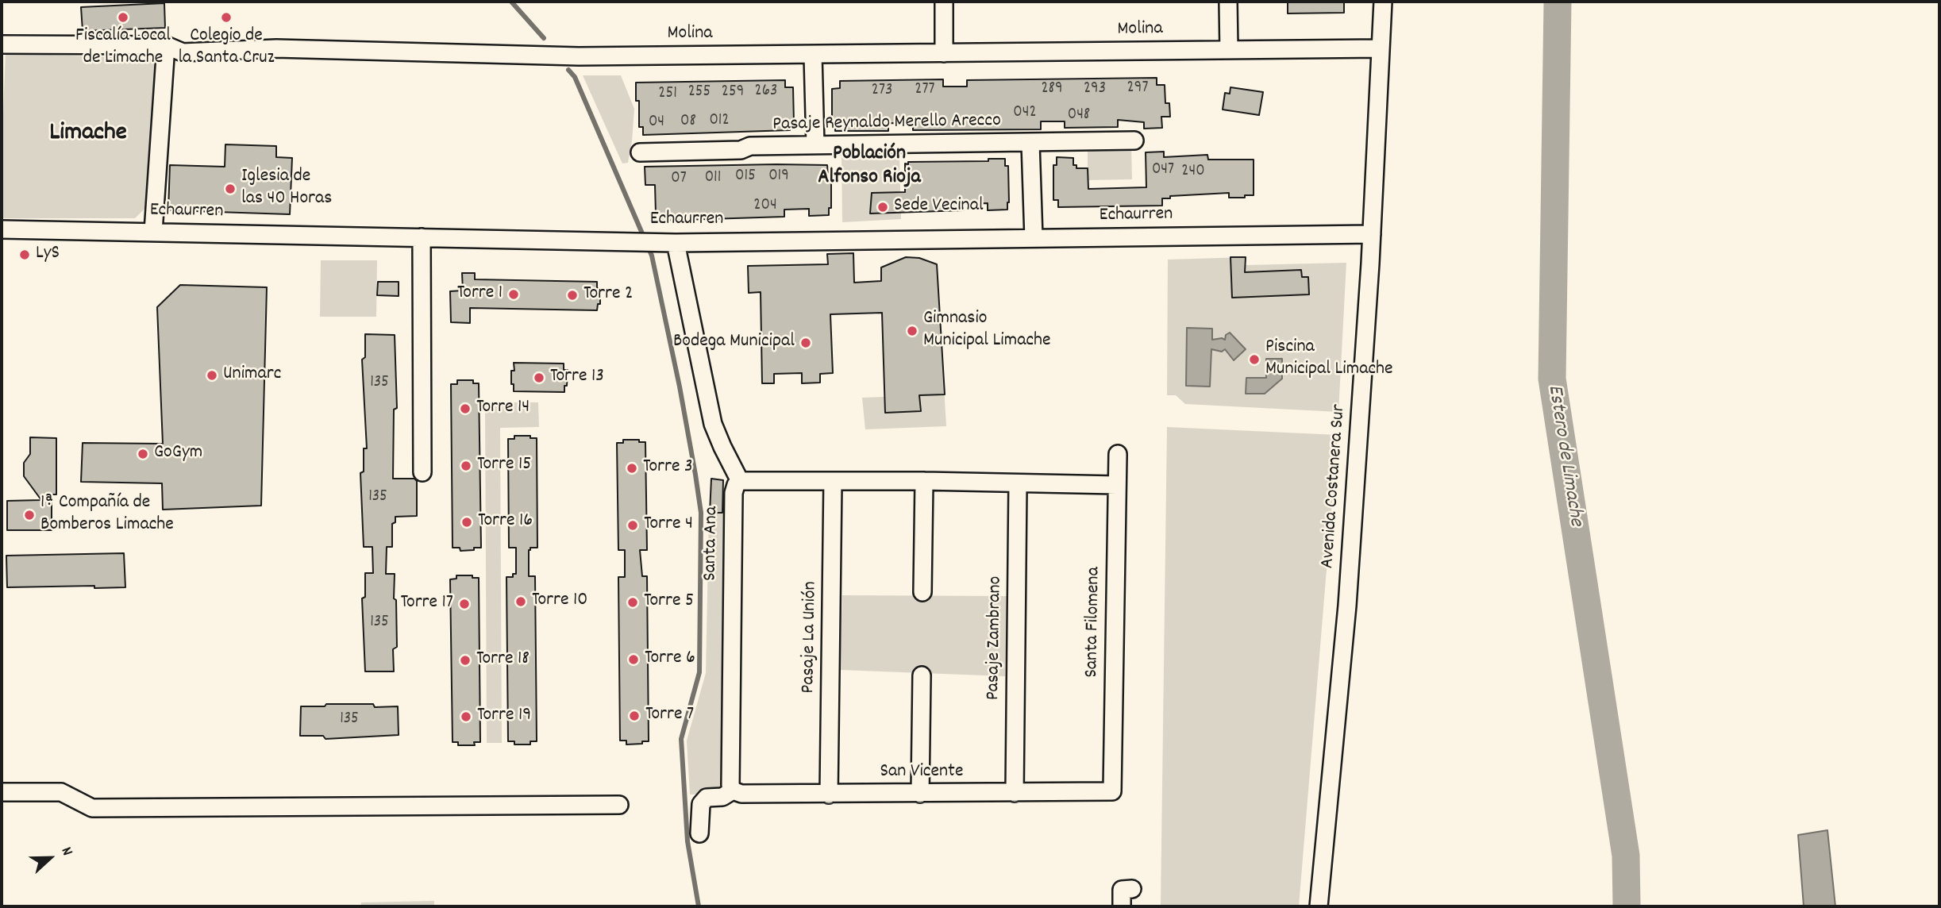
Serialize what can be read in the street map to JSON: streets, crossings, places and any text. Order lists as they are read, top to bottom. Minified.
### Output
{"streets":{"street":["Molina","Pasaje Reynaldo Merello Arecco","Echaurren","Avenida Costanera Sur","Santa Ana","Santa Filomena","Pasaje La Unión","Pasaje Zambrano","San Vicente"]},"crossings":[["Molina","Avenida Costanera Sur"],["Echaurren","Avenida Costanera Sur"],["Santa Ana","San Vicente"],["Santa Filomena","San Vicente"],["Pasaje La Unión","San Vicente"],["Pasaje Zambrano","San Vicente"]],"districts":["Limache","Población Alfonso Rioja"],"water":["Estero de Limache"],"places":["Fiscalía Local de Limache","Colegio de la Santa Cruz","Iglesia de las 40 Horas","Sede Vecinal","LyS","Torre 1","Torre 2","Gimnasio Municipal Limache","Bodega Municipal","Piscina Municipal Limache","Unimarc","Torre 13","Torre 14","GoGym","Torre 15","Torre 3","1ª Compañía de Bomberos Limache","Torre 16","Torre 4","Torre 10","Torre 5","Torre 17","Torre 6","Torre 18","Torre 7","Torre 19"],"house_numbers":["297","289","293","277","273","263","255","259","251","042","048","012","08","04","047","240","015","019","011","07","204","135","135","135","135"],"north":"right"}
